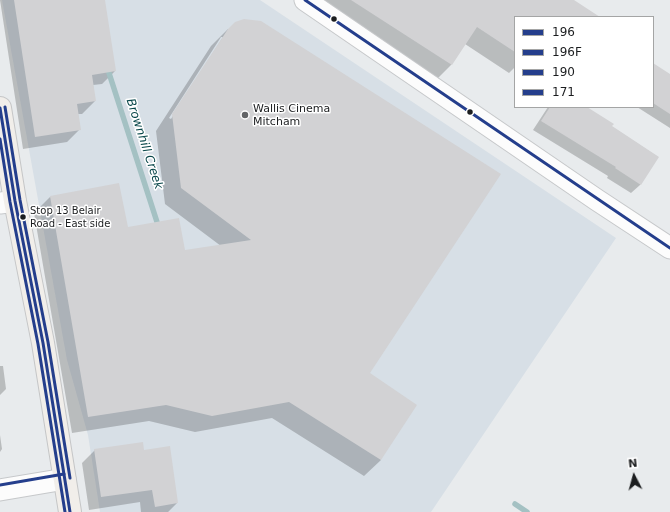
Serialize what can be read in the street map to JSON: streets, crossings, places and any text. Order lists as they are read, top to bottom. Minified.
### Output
{"water":["Brownhill Creek"],"places":["Wallis Cinema Mitcham","Stop 13 Belair Road - East side"],"lines":["transit line 171","transit line 190","transit line 196","transit line 196F"],"legend":["196","196F","190","171"],"north":"top"}
